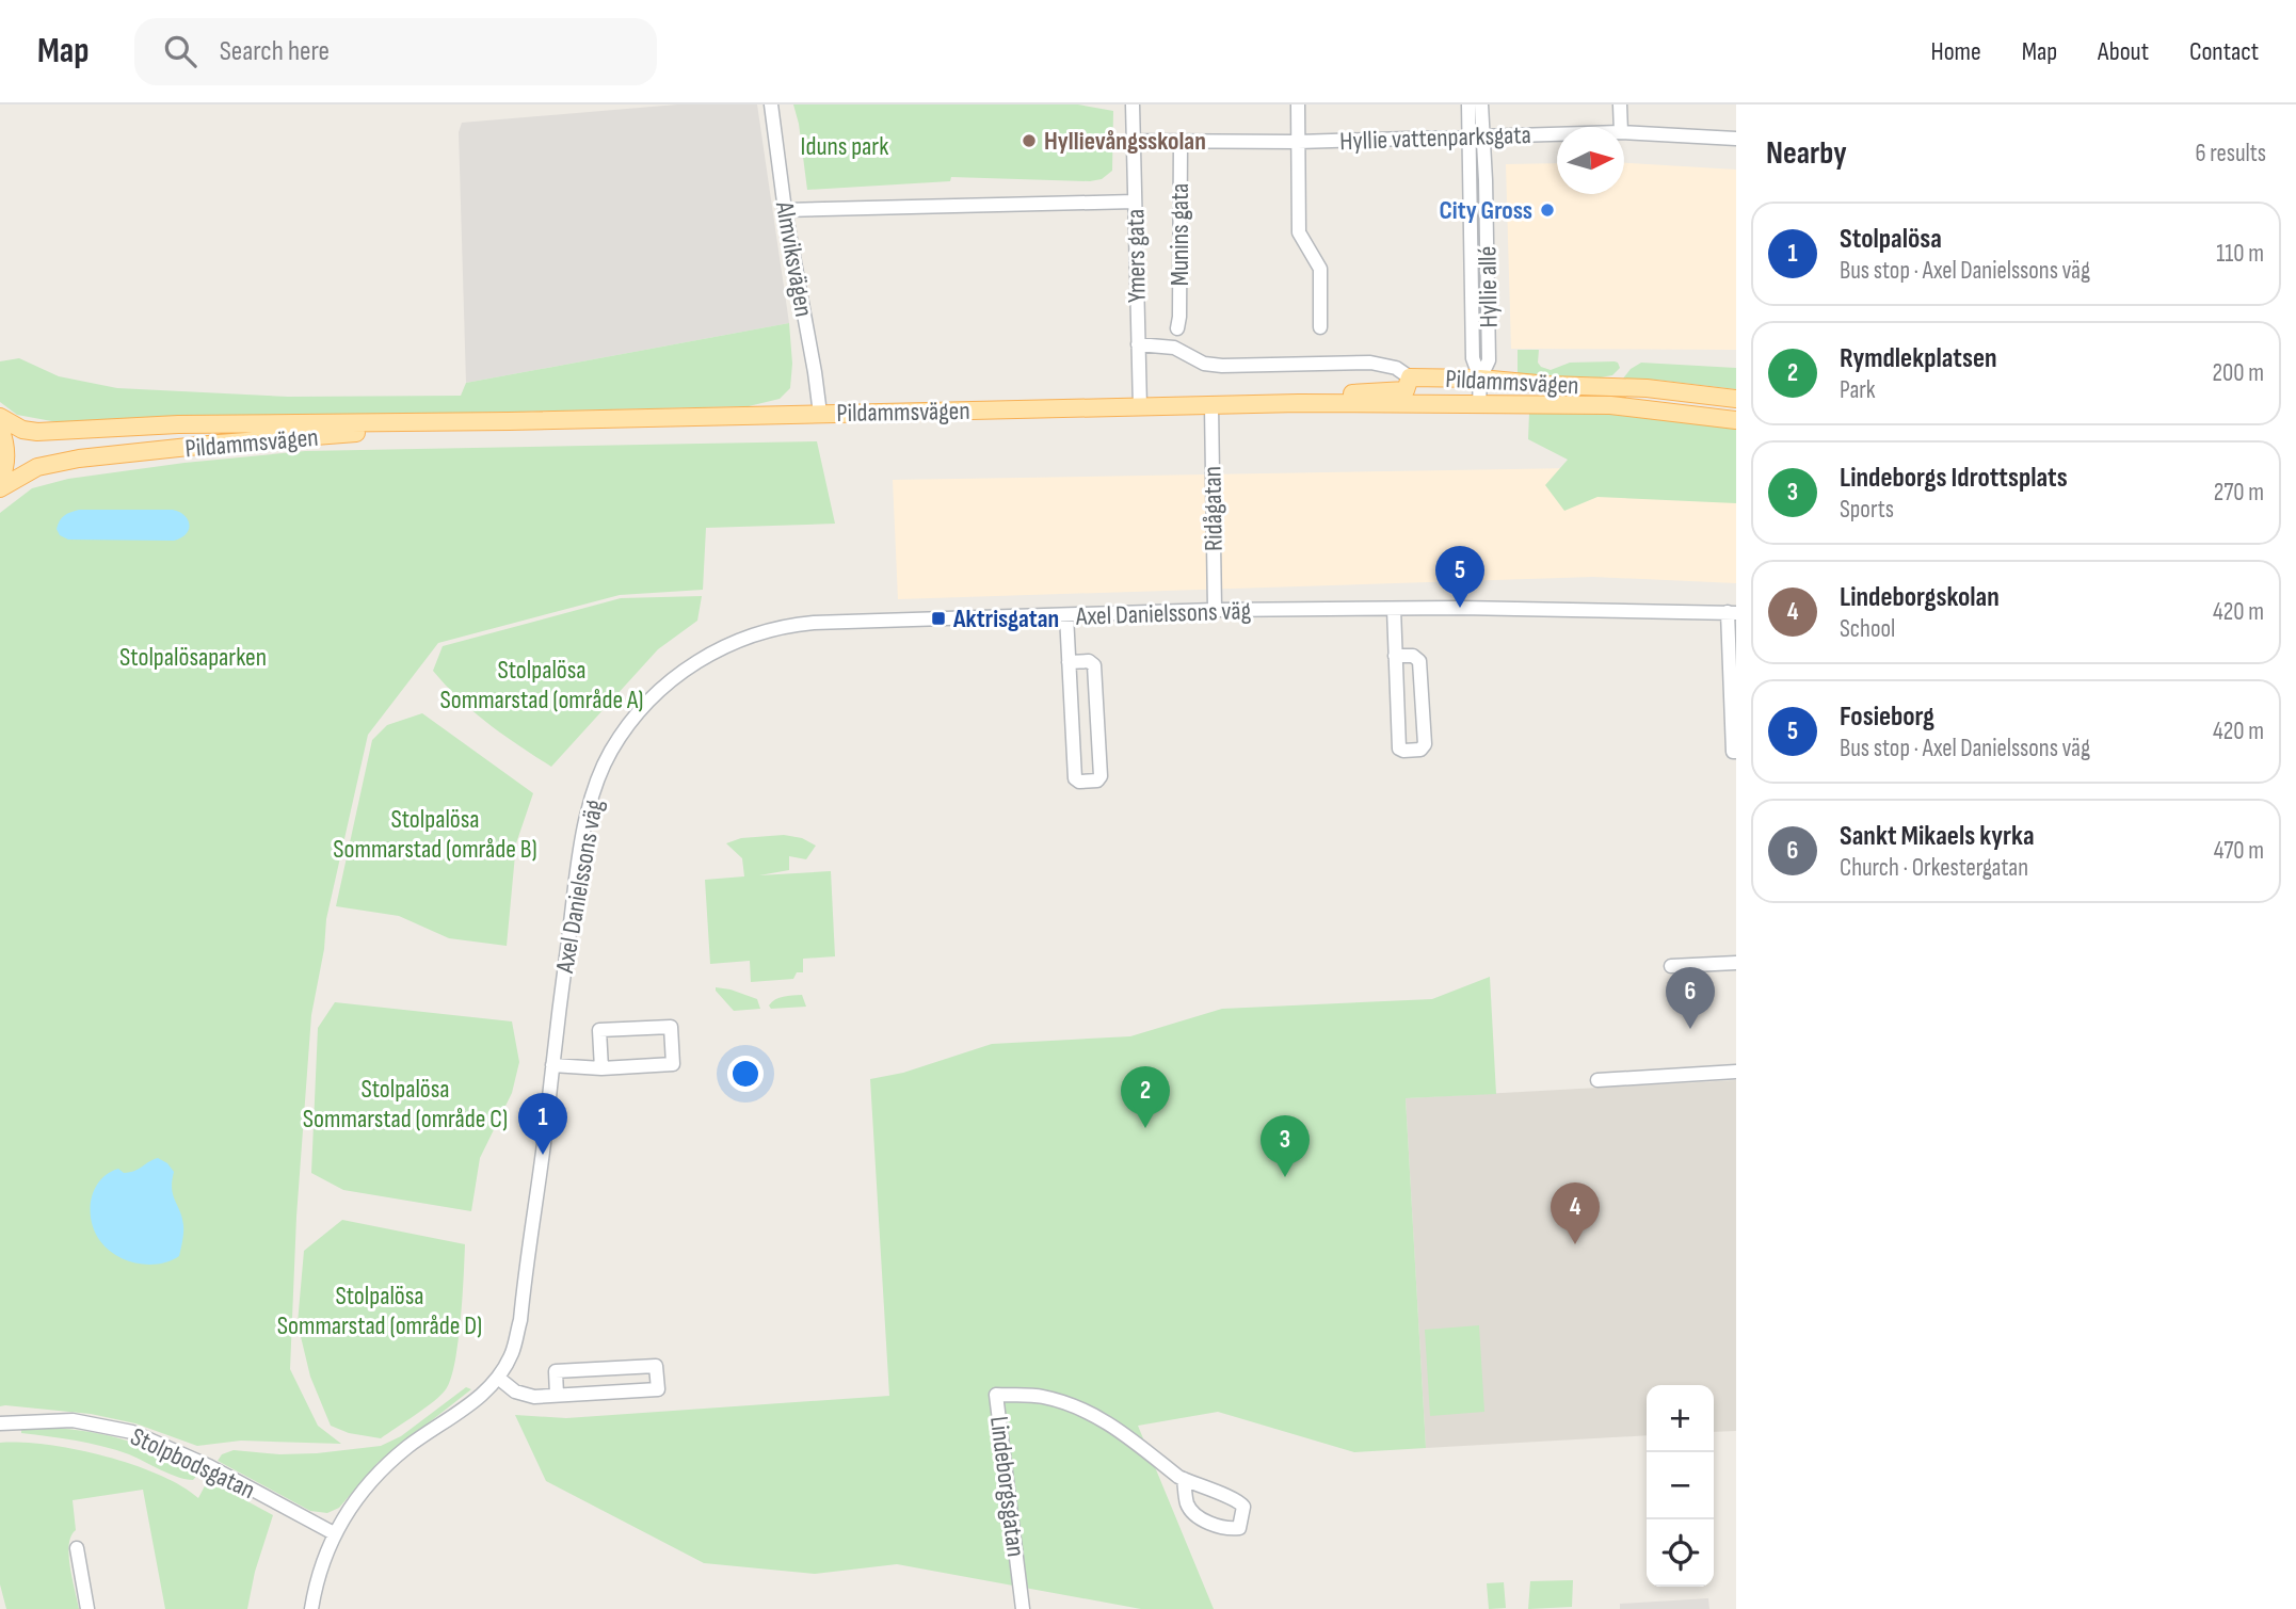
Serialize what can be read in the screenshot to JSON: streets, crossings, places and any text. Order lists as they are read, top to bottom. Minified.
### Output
{"streets":{"main road":["Pildammsvägen"],"street":["Hyllie vattenparksgata","Munins gata","Ymers gata","Almviksvägen","Hyllie allé","Ridågatan","Axel Danielssons väg","Stolpbodsgatan","Lindeborgsgatan"]},"crossings":[["Hyllie vattenparksgata","Munins gata"],["Hyllie vattenparksgata","Ymers gata"],["Hyllie vattenparksgata","Hyllie allé"],["Ymers gata","Pildammsvägen"],["Almviksvägen","Pildammsvägen"],["Hyllie allé","Pildammsvägen"],["Pildammsvägen","Ridågatan"],["Ridågatan","Axel Danielssons väg"],["Axel Danielssons väg","Stolpbodsgatan"]],"parks":["Iduns park","Stolpalösaparken","Stolpalösa Sommarstad (område A)","Stolpalösa Sommarstad (område B)","Stolpalösa Sommarstad (område C)","Stolpalösa Sommarstad (område D)"],"places":{"other":["Hyllievångsskolan","City Gross"],"transit":["Aktrisgatan"]},"north":"right","page":{"header":"Map","search":"Search here","nav":["Home","Map","About","Contact"],"heading":["Nearby","6 results"],"list":[{"mark":"1","name":"Stolpalösa","note":"Bus stop · Axel Danielssons väg","value":"110 m"},{"mark":"2","name":"Rymdlekplatsen","note":"Park","value":"200 m"},{"mark":"3","name":"Lindeborgs Idrottsplats","note":"Sports","value":"270 m"},{"mark":"4","name":"Lindeborgskolan","note":"School","value":"420 m"},{"mark":"5","name":"Fosieborg","note":"Bus stop · Axel Danielssons väg","value":"420 m"},{"mark":"6","name":"Sankt Mikaels kyrka","note":"Church · Orkestergatan","value":"470 m"}],"pins":["5","6","2","1","3","4"],"map_buttons":["+","−"]}}
